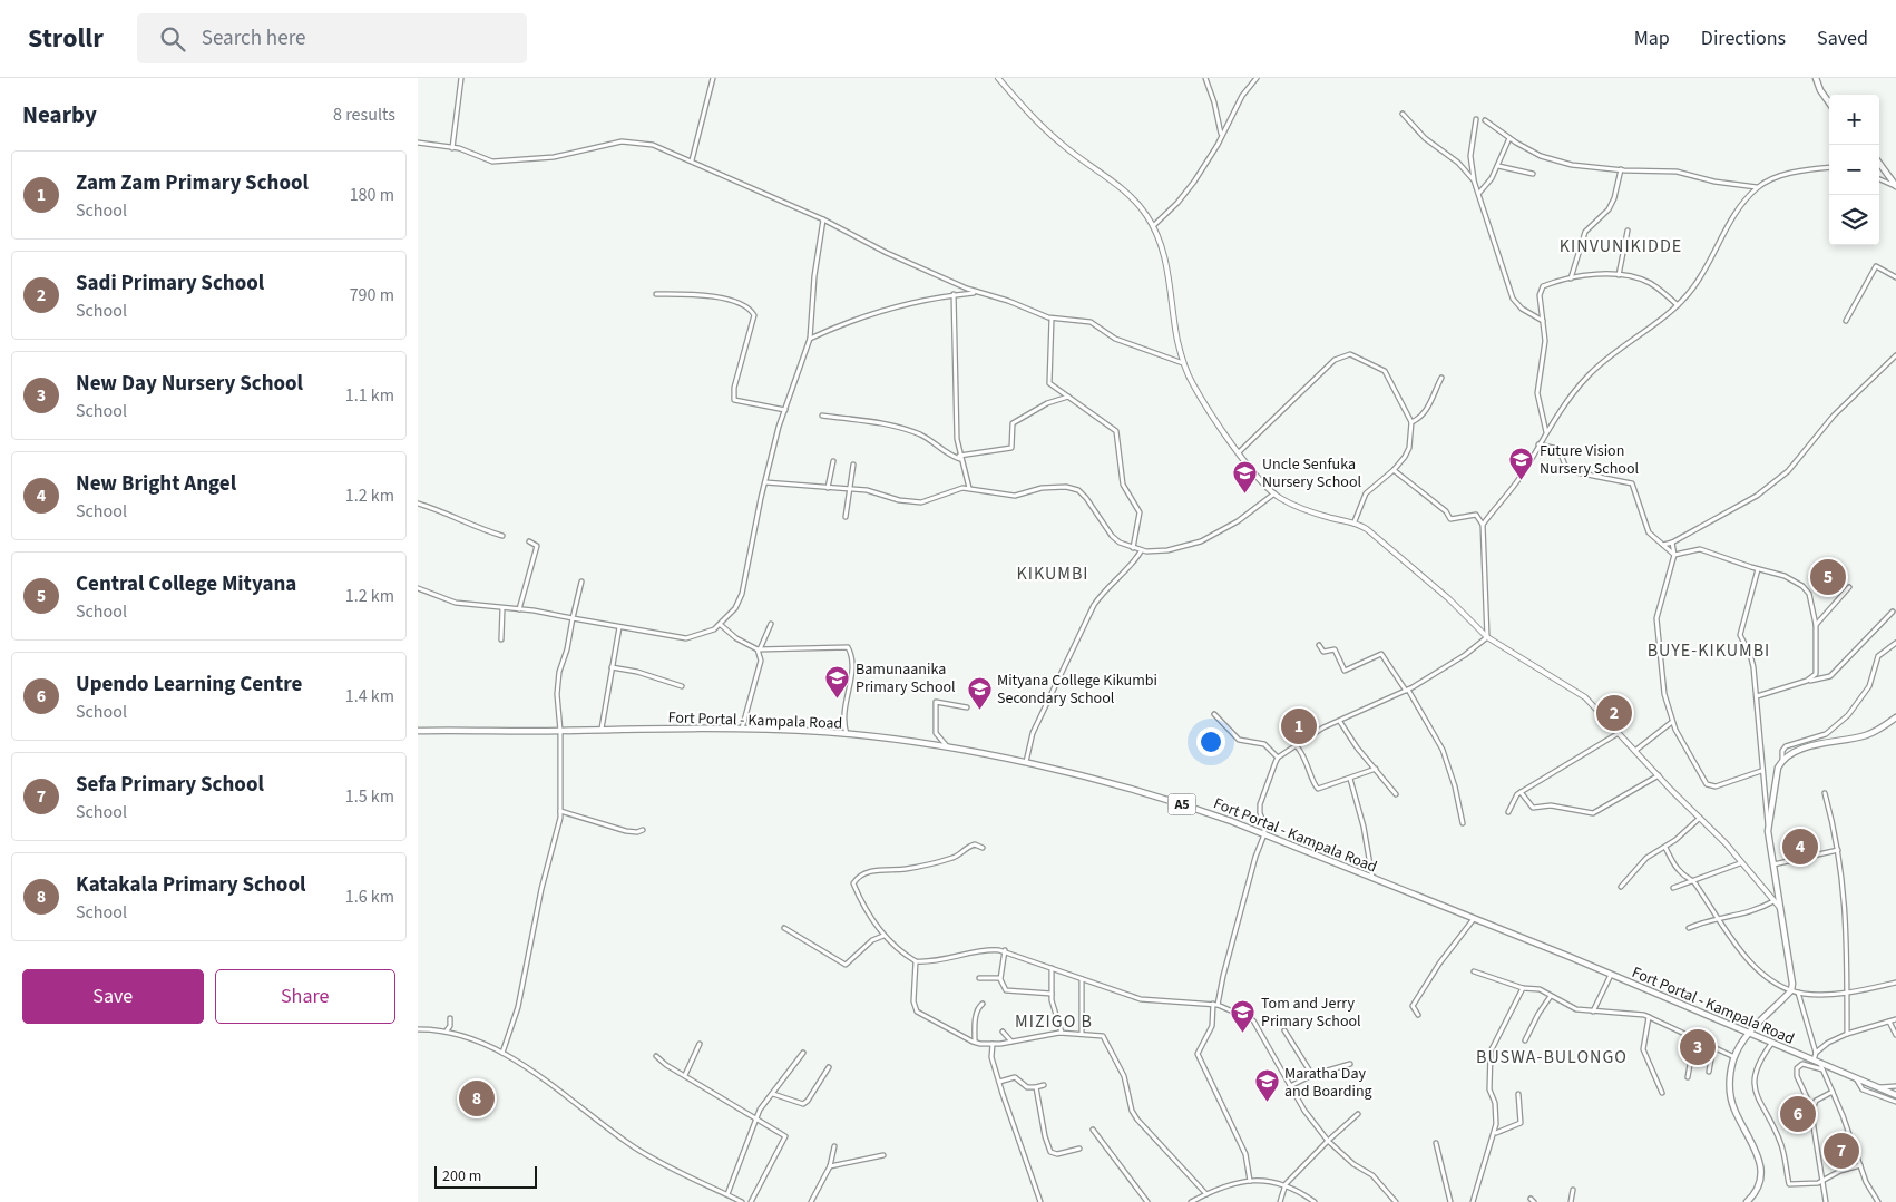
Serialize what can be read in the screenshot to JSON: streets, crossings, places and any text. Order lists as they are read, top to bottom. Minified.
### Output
{"streets":{"main road":["Fort Portal - Kampala Road","A5"]},"districts":["KINVUNIKIDDE","KIKUMBI","BUYE-KIKUMBI","MIZIGO B","BUSWA-BULONGO"],"places":{"school or university":["Future Vision Nursery School","Uncle Senfuka Nursery School","Bamunaanika Primary School","Mityana College Kikumbi Secondary School","Tom and Jerry Primary School","Maratha Day and Boarding"]},"scale_bar":"200 m","page":{"header":"Strollr","search":"Search here","nav":["Map","Directions","Saved"],"heading":["Nearby","8 results"],"map_buttons":["+","−"],"list":[{"mark":"1","name":"Zam Zam Primary School","note":"School","value":"180 m"},{"mark":"2","name":"Sadi Primary School","note":"School","value":"790 m"},{"mark":"3","name":"New Day Nursery School","note":"School","value":"1.1 km"},{"mark":"4","name":"New Bright Angel","note":"School","value":"1.2 km"},{"mark":"5","name":"Central College Mityana","note":"School","value":"1.2 km"},{"mark":"6","name":"Upendo Learning Centre","note":"School","value":"1.4 km"},{"mark":"7","name":"Sefa Primary School","note":"School","value":"1.5 km"},{"mark":"8","name":"Katakala Primary School","note":"School","value":"1.6 km"}],"pins":["5","2","1","4","3","8","6","7"],"buttons":["Save","Share"],"scale":"200 m"}}
